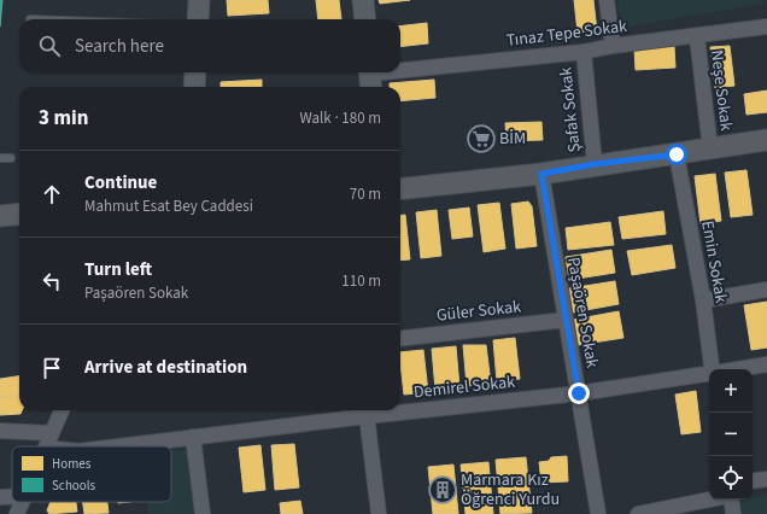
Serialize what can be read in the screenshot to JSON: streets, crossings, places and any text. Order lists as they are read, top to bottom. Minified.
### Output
{"streets":{"street":["Tınaz Tepe Sokak","Neşe Sokak","Şafak Sokak","Emin Sokak","Güler Sokak","Paşaören Sokak","Demirel Sokak"]},"crossings":[["Tınaz Tepe Sokak","Neşe Sokak"],["Tınaz Tepe Sokak","Şafak Sokak"],["Güler Sokak","Paşaören Sokak"],["Paşaören Sokak","Demirel Sokak"]],"places":{"supermarket":["BİM"],"building":["Marmara Kız Öğrenci Yurdu"]},"legend":["Homes","Schools"],"page":{"search":"Search here","heading":["3 min","Walk · 180 m"],"list":[["Continue","Mahmut Esat Bey Caddesi","70 m"],["Turn left","Paşaören Sokak","110 m"],"Arrive at destination"],"map_buttons":["+","−"]}}
